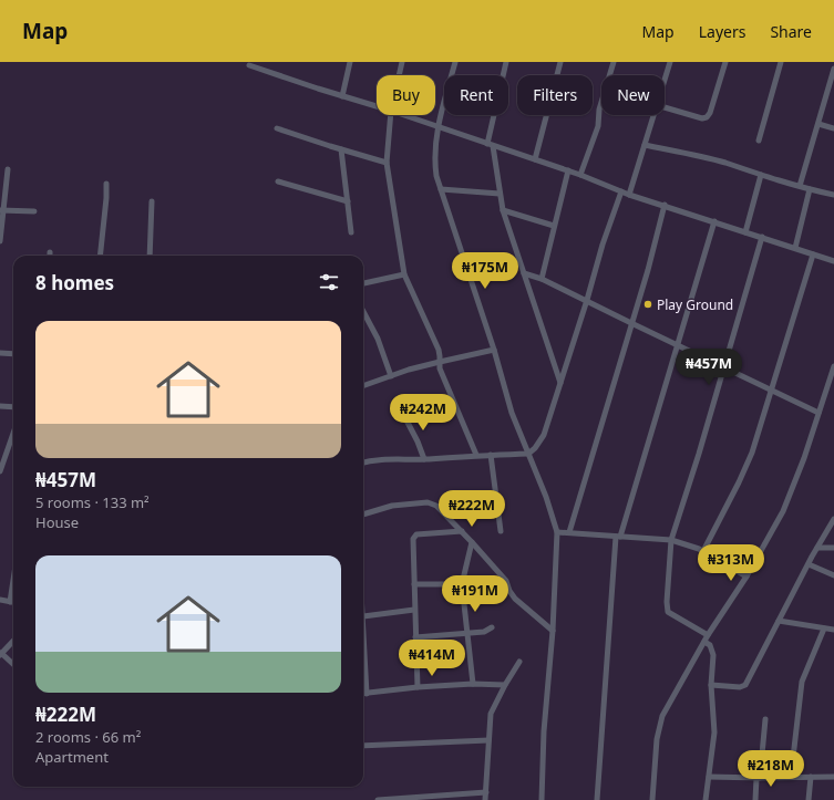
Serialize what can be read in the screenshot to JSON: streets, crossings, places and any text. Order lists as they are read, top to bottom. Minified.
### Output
{"places":["Play Ground"],"page":{"header":"Map","nav":["Map","Layers","Share"],"chip":["Buy","Rent","Filters","New"],"price":["₦175M","₦457M","₦242M","₦222M","₦313M","₦191M","₦414M","₦218M"],"heading":"8 homes","list":[{"name":"₦457M","note":"5 rooms · 133 m² · House"},{"name":"₦222M","note":"2 rooms · 66 m² · Apartment"}]}}
